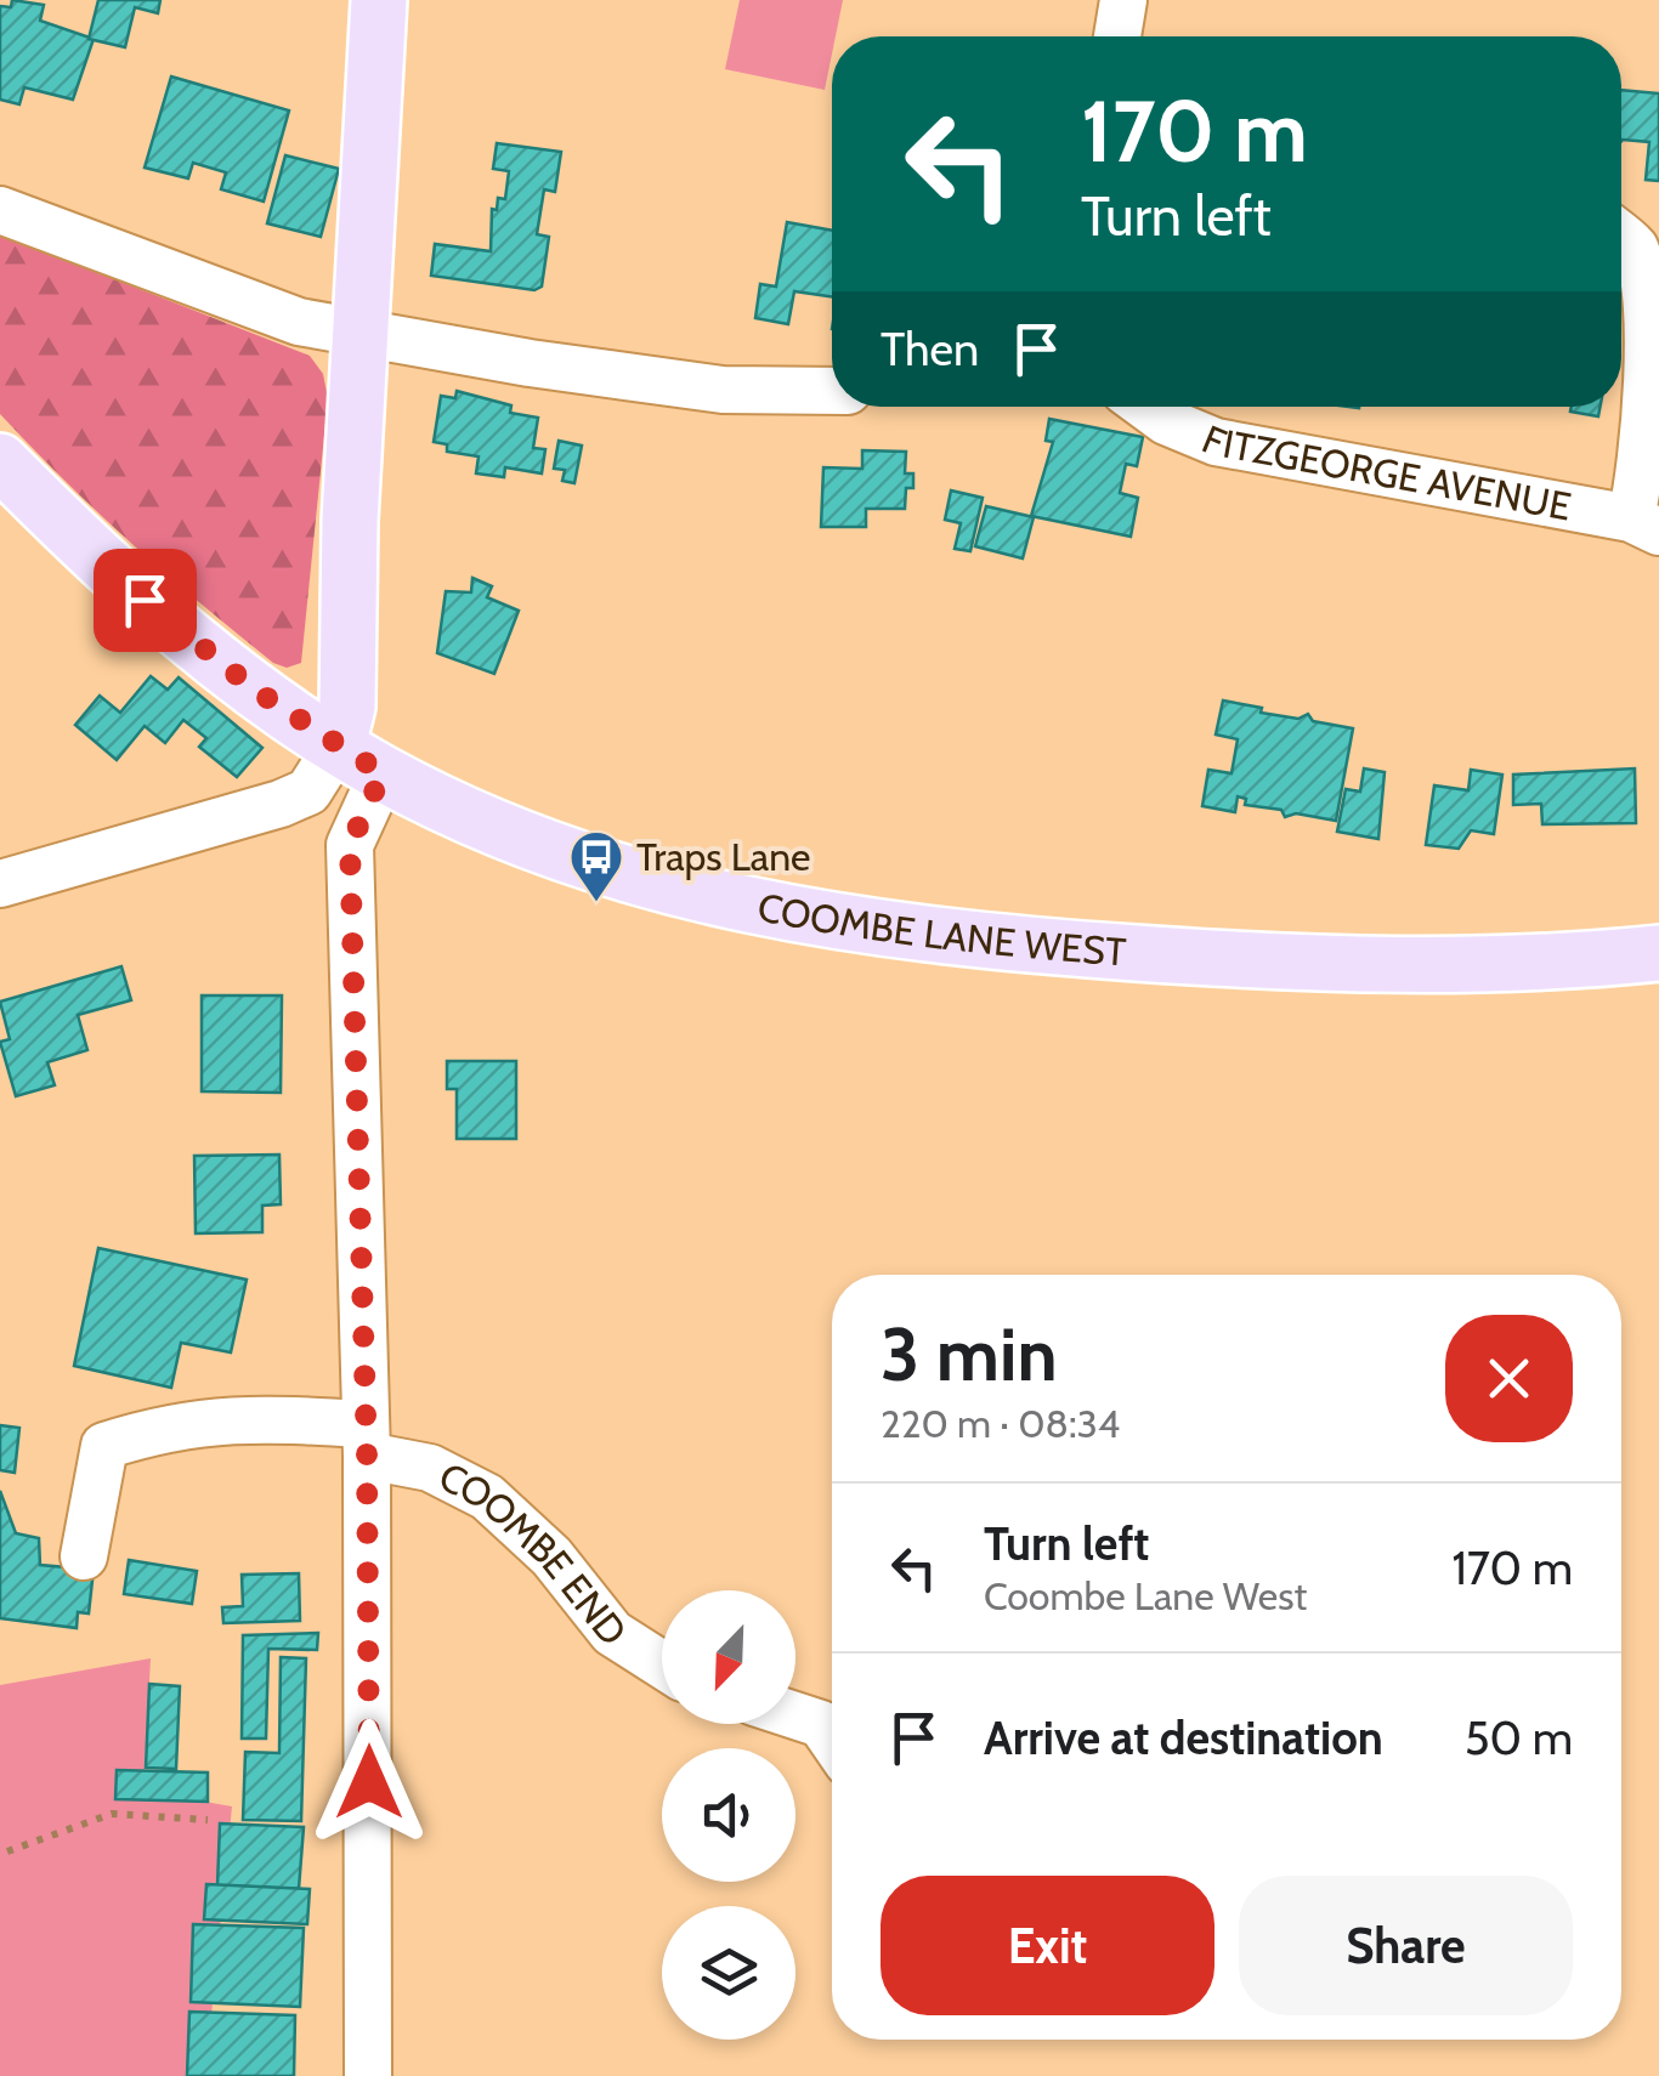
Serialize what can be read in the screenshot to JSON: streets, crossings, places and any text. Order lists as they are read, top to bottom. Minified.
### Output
{"streets":{"main road":["COOMBE LANE WEST"],"street":["FITZGEORGE AVENUE","COOMBE END"]},"places":{"bus stop":["Traps Lane"]},"north":"bottom left","page":{"turn":["170 m","Turn left"],"then":"Then","heading":["3 min","220 m · 08:34"],"list":[{"name":"Turn left","note":"Coombe Lane West","value":"170 m"},{"name":"Arrive at destination","value":"50 m"}],"buttons":["Exit","Share"]}}
